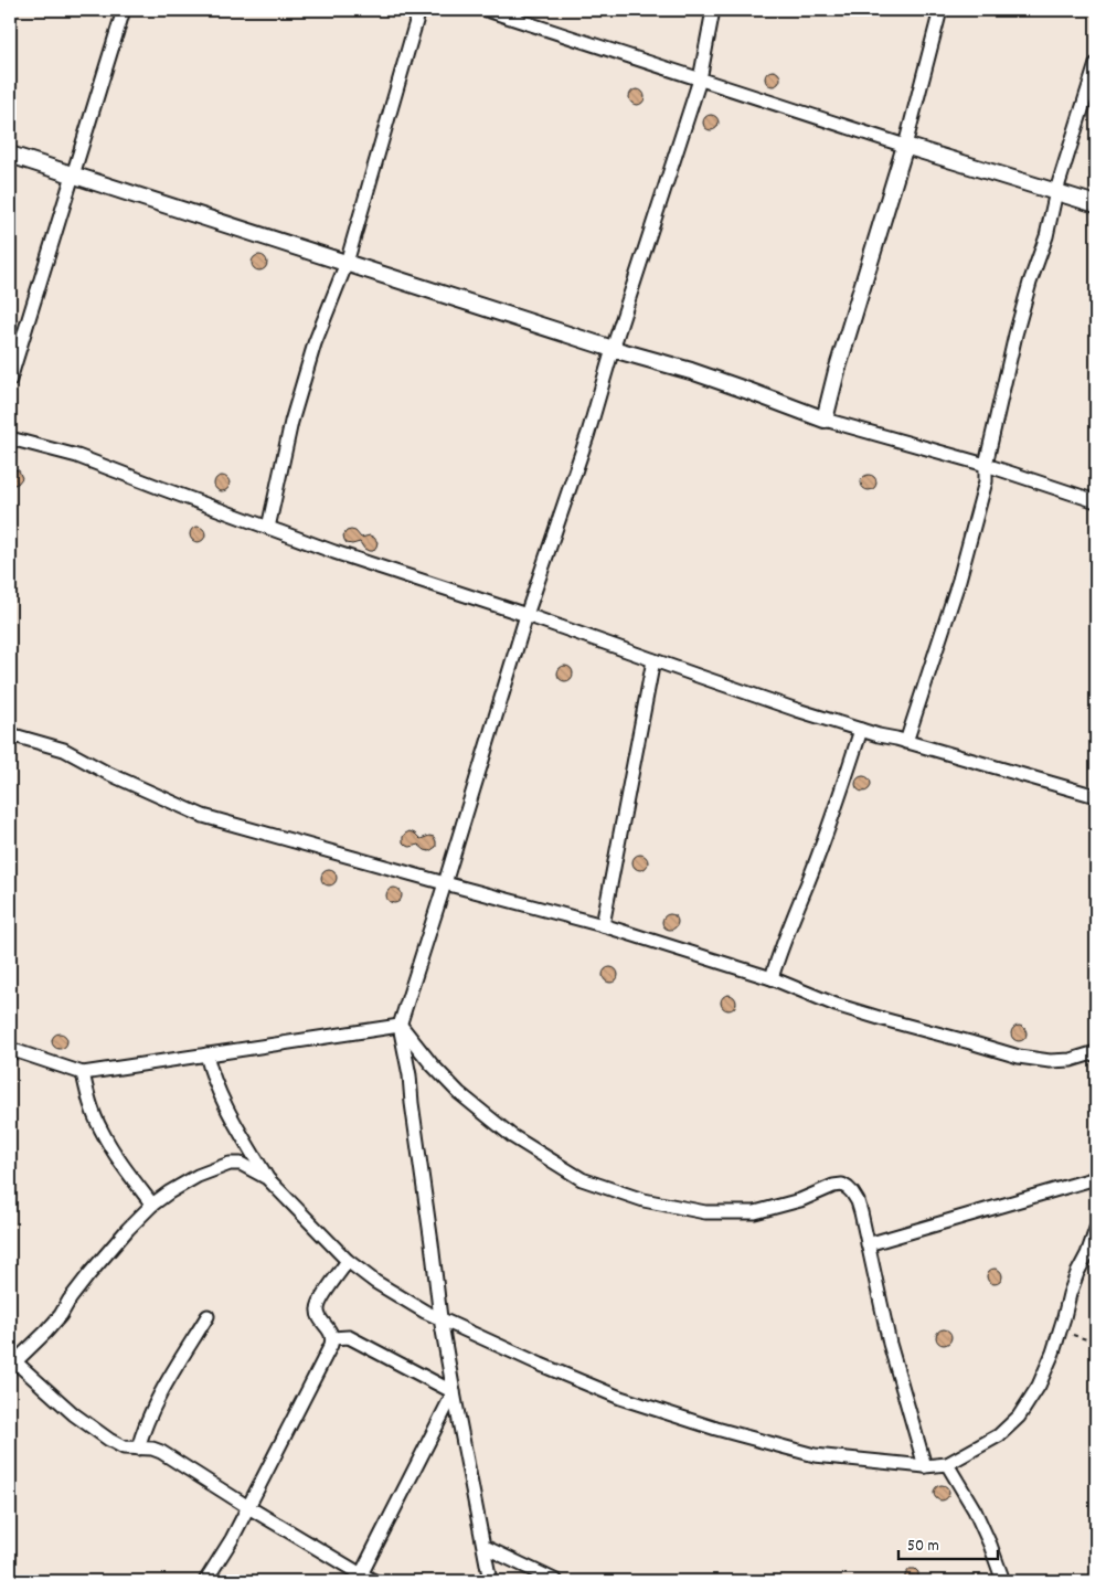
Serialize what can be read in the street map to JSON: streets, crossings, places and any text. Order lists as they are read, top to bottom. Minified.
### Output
{"scale_bar":"50 m"}
